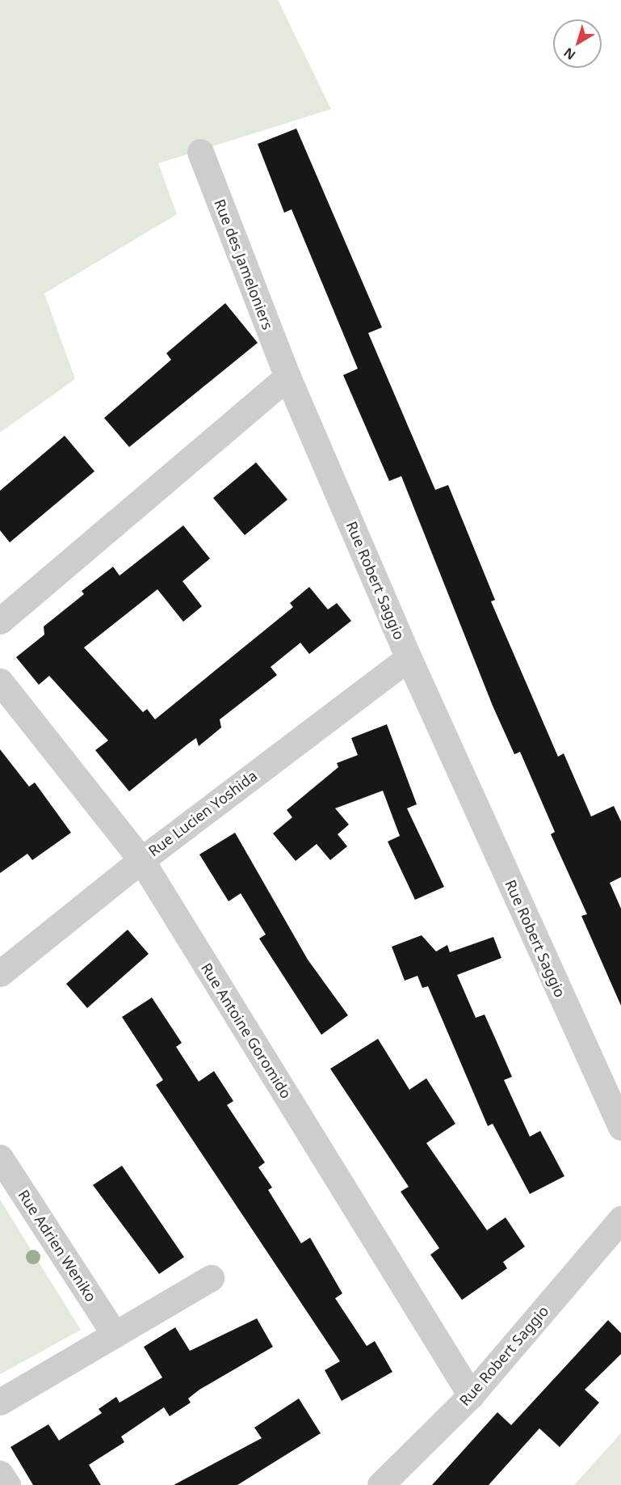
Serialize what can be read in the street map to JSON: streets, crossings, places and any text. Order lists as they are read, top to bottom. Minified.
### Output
{"streets":{"street":["Rue des Jameloniers","Rue Robert Saggio","Rue Lucien Yoshida","Rue Antoine Goromido","Rue Adrien Weniko"]},"crossings":[["Rue des Jameloniers","Rue Robert Saggio"],["Rue Robert Saggio","Rue Lucien Yoshida"],["Rue Robert Saggio","Rue Antoine Goromido"],["Rue Lucien Yoshida","Rue Antoine Goromido"]],"north":"bottom left"}
